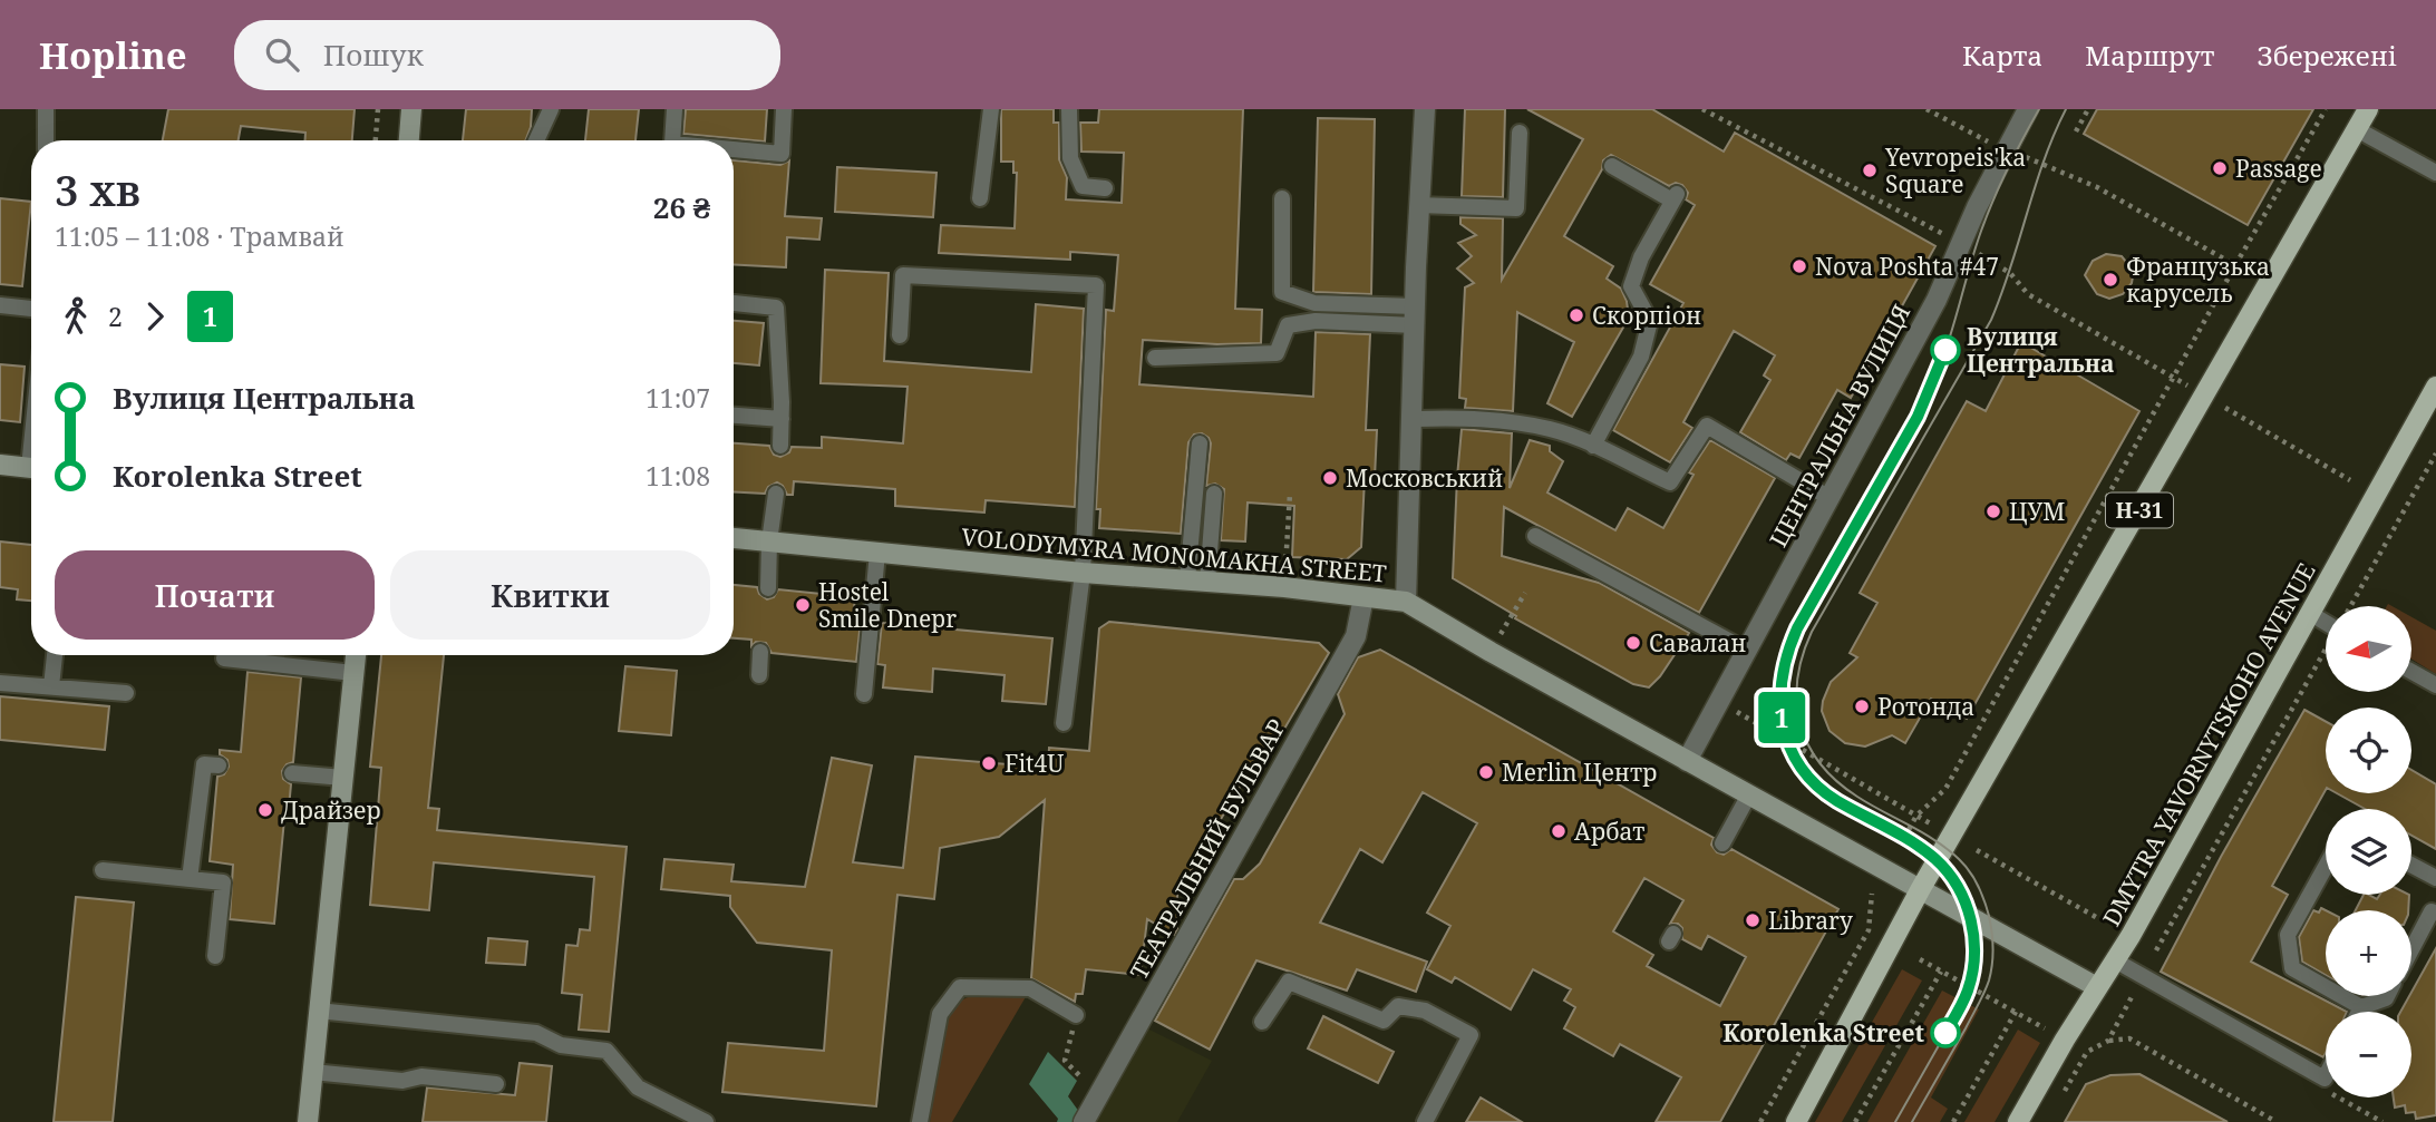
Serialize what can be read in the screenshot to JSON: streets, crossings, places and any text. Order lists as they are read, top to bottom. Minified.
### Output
{"streets":{"main road":["Н-31","VOLODYMYRA MONOMAKHA STREET","DMYTRA YAVORNYTSKOHO AVENUE"],"street":["ЦЕНТРАЛЬНА ВУЛИЦЯ","ТЕАТРАЛЬНИЙ БУЛЬВАР"]},"crossings":[["ЦЕНТРАЛЬНА ВУЛИЦЯ","VOLODYMYRA MONOMAKHA STREET"],["Н-31","VOLODYMYRA MONOMAKHA STREET"],["VOLODYMYRA MONOMAKHA STREET","DMYTRA YAVORNYTSKOHO AVENUE"],["VOLODYMYRA MONOMAKHA STREET","ТЕАТРАЛЬНИЙ БУЛЬВАР"]],"places":["Passage","Yevropeis'ka Square","Nova Poshta #47","Французька карусель","Скорпіон","Вулиця Центральна","Московський","ЦУМ","Hostel Smile Dnepr","Савалан","Ротонда","Fit4U","Merlin Центр","Драйзер","Арбат","Library","Korolenka Street"],"lines":["tram line 1"],"north":"left","page":{"header":"Hopline","search":"Пошук","nav":["Карта","Маршрут","Збережені"],"on_map":"1","heading":["3 хв","11:05 – 11:08 · Трамвай","26 ₴"],"legs":["2","1"],"list":[{"name":"Вулиця Центральна","value":"11:07"},{"name":"Korolenka Street","value":"11:08"}],"buttons":["Почати","Квитки"],"map_buttons":["+","−"]}}
